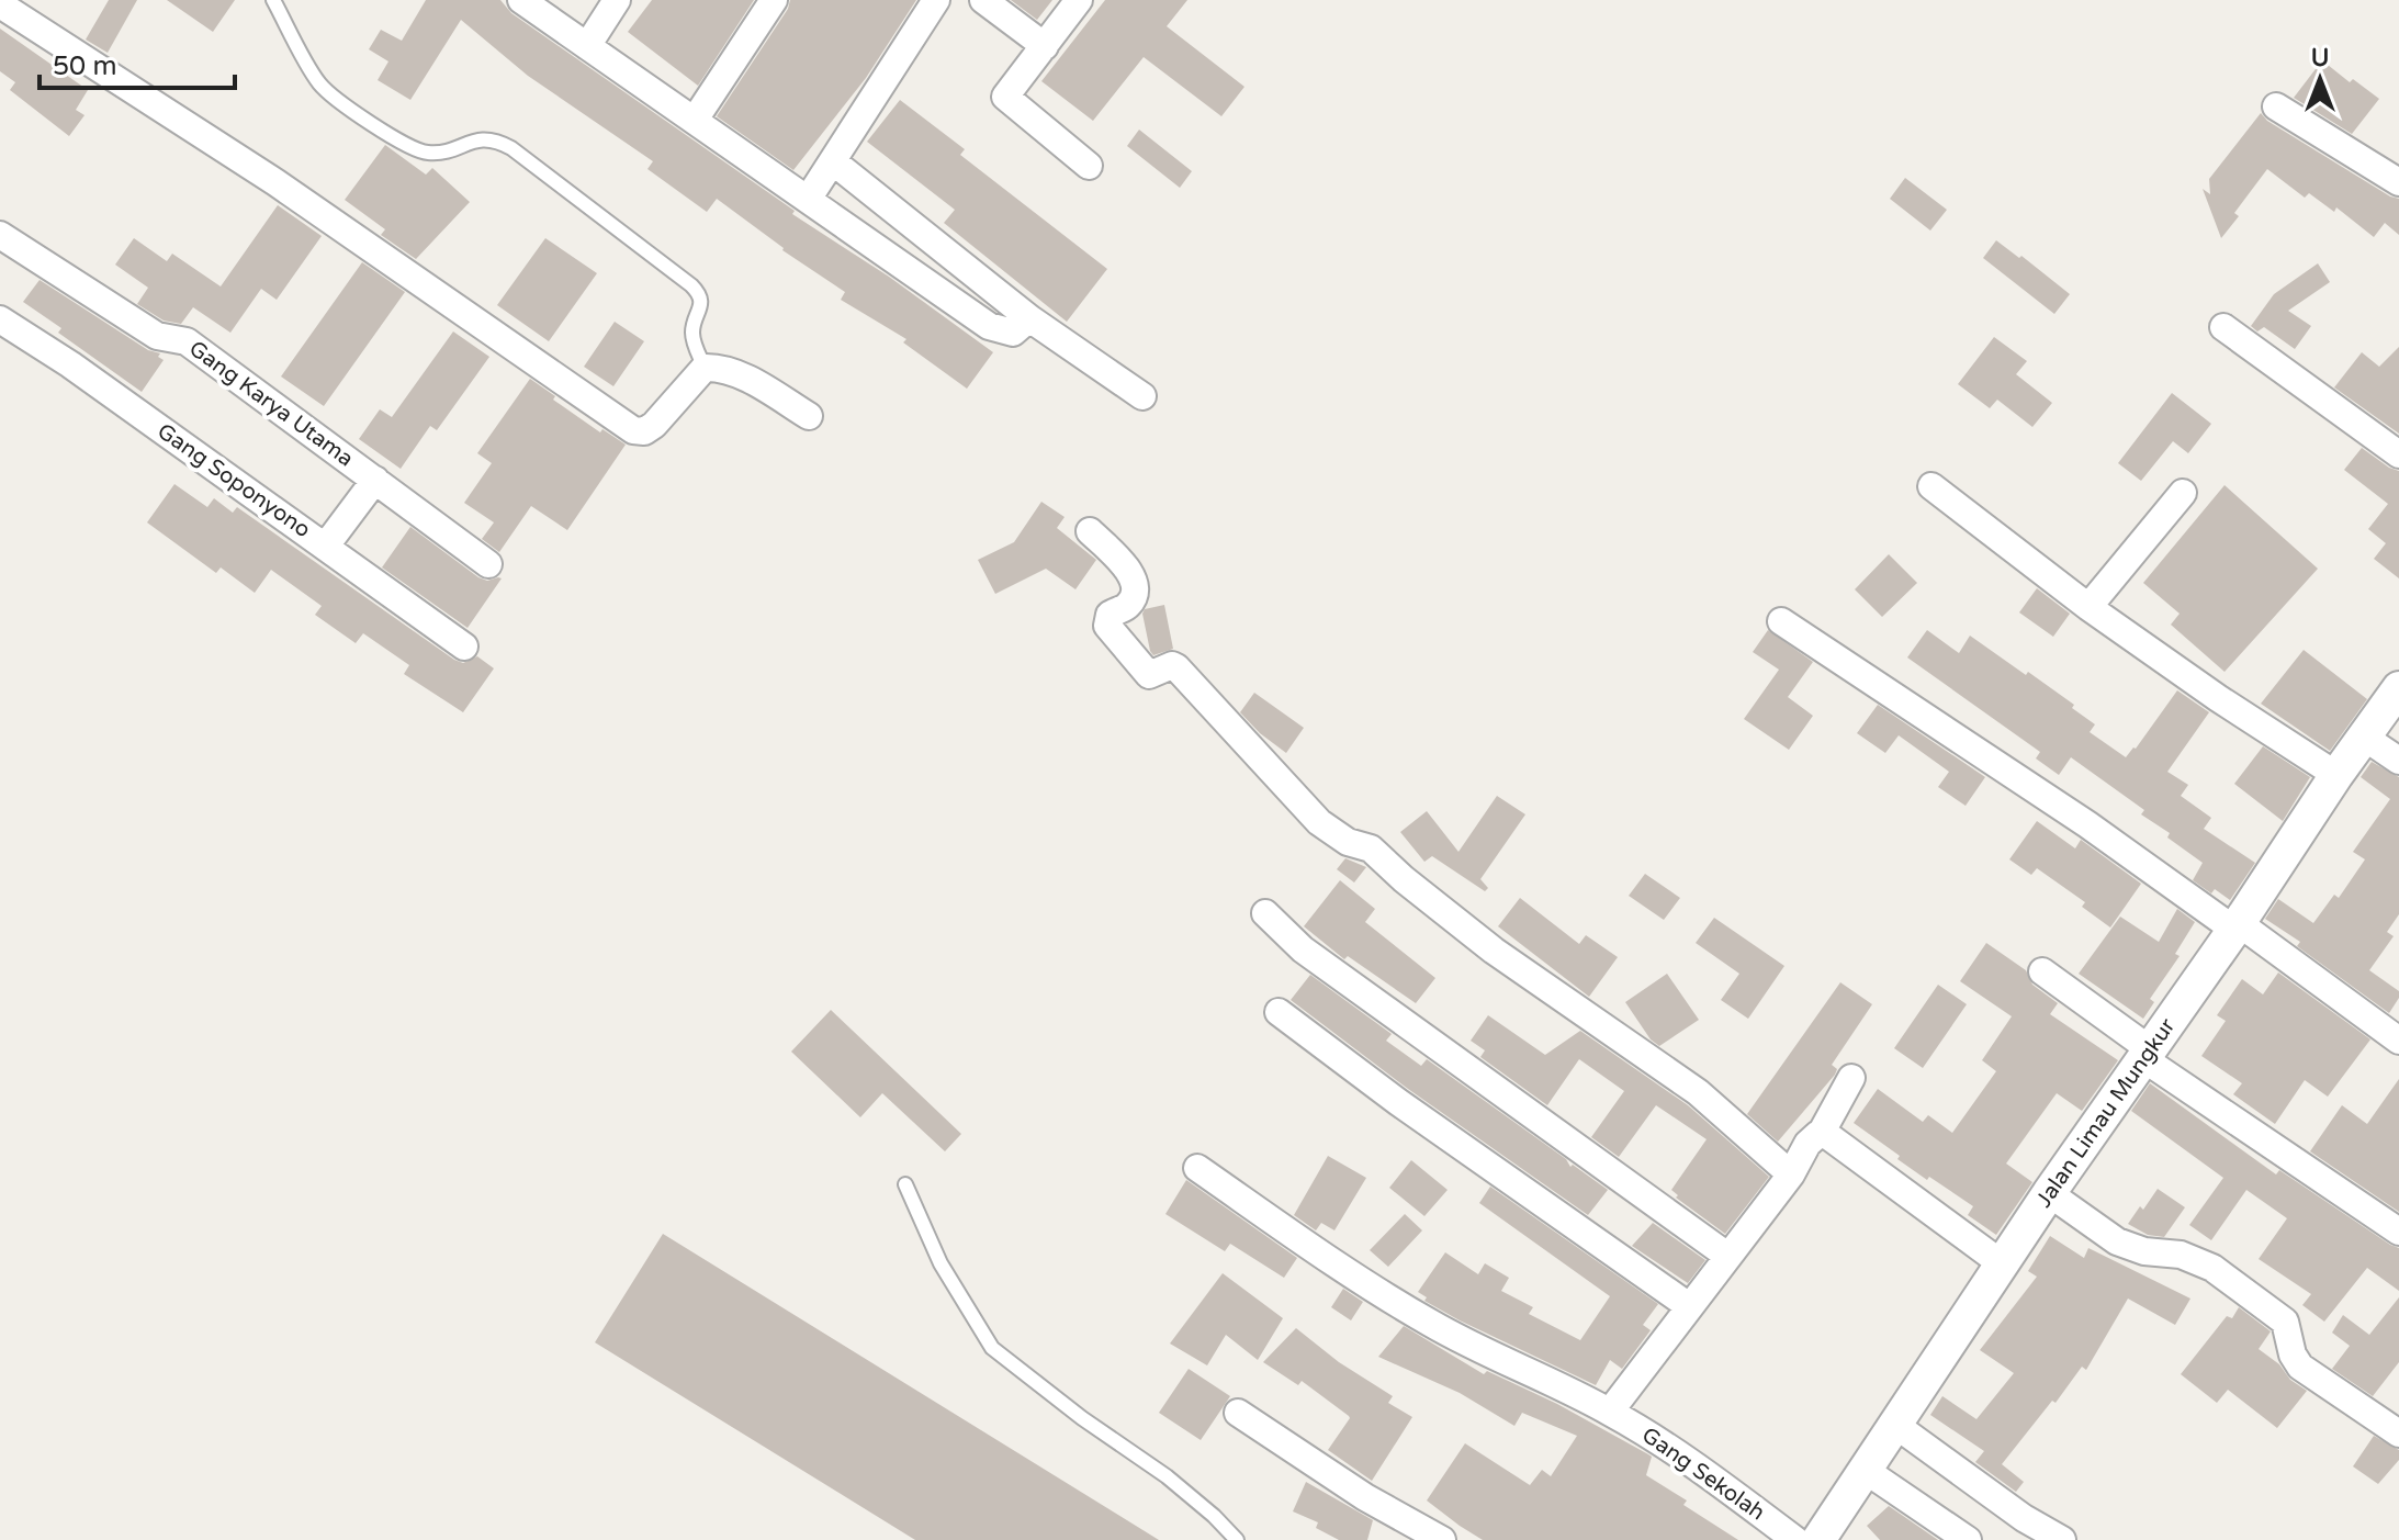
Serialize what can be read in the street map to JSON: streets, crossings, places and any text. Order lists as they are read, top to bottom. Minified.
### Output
{"streets":{"street":["Gang Karya Utama","Gang Soponyono","Jalan Limau Mungkur","Gang Sekolah"]},"scale_bar":"50 m","north":"top"}
